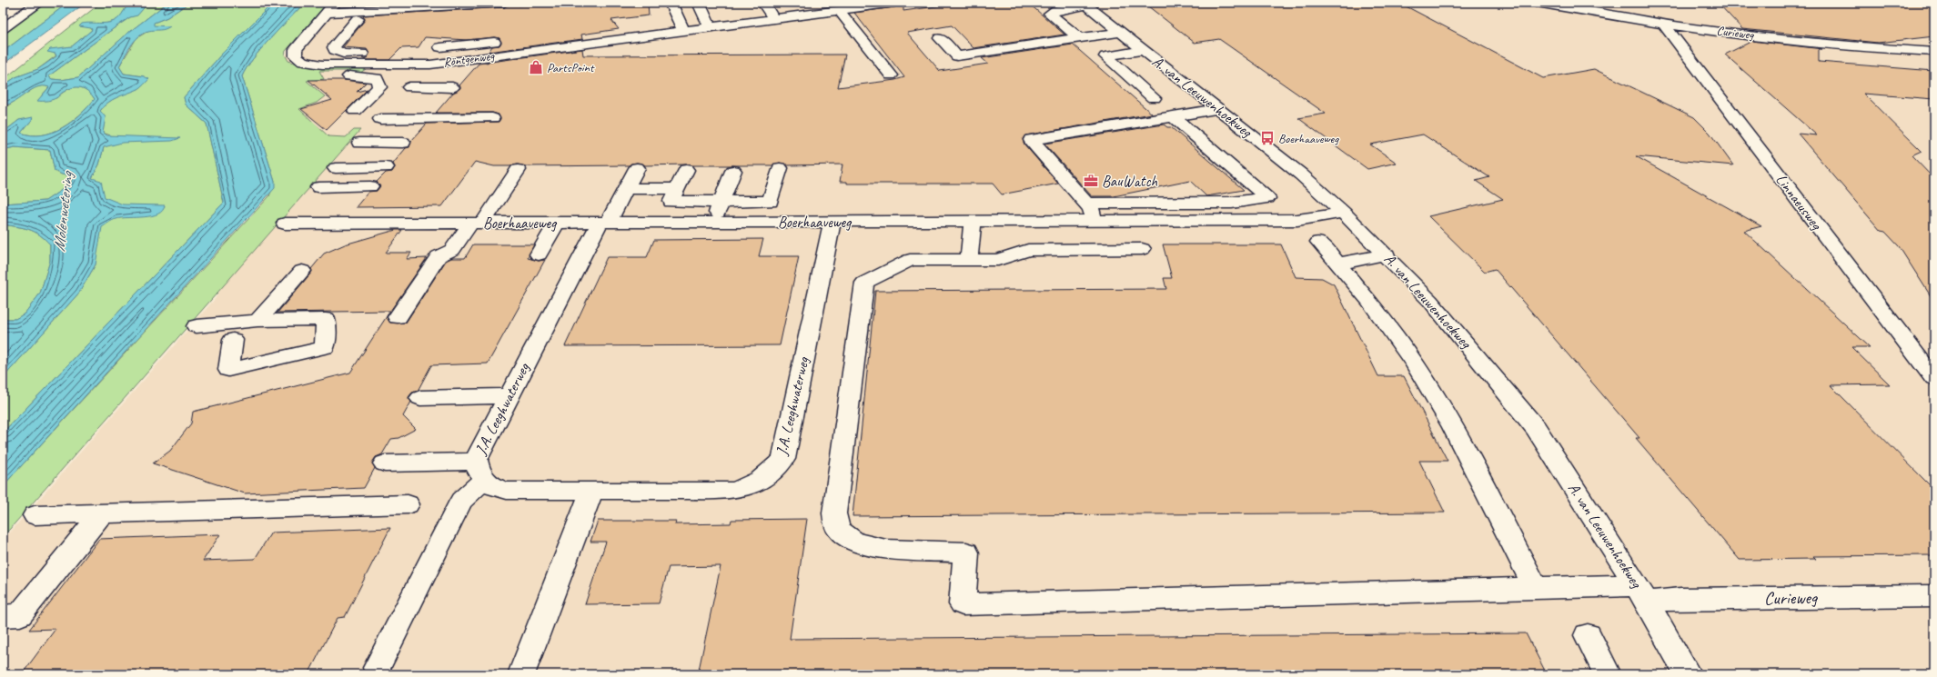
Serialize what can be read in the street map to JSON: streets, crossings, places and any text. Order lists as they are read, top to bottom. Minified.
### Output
{"streets":{"street":["Curieweg","Röntgenweg","A. van Leeuwenhoekweg","Linnaeusweg","Boerhaaveweg","J.A. Leeghwaterweg"]},"crossings":[["Curieweg","A. van Leeuwenhoekweg"],["Curieweg","Linnaeusweg"],["A. van Leeuwenhoekweg","Boerhaaveweg"],["Boerhaaveweg","J.A. Leeghwaterweg"]],"water":["Molenwetering"],"places":{"shop":["PartsPoint"],"bus stop":["Boerhaaveweg"],"office":["BauWatch"]}}
